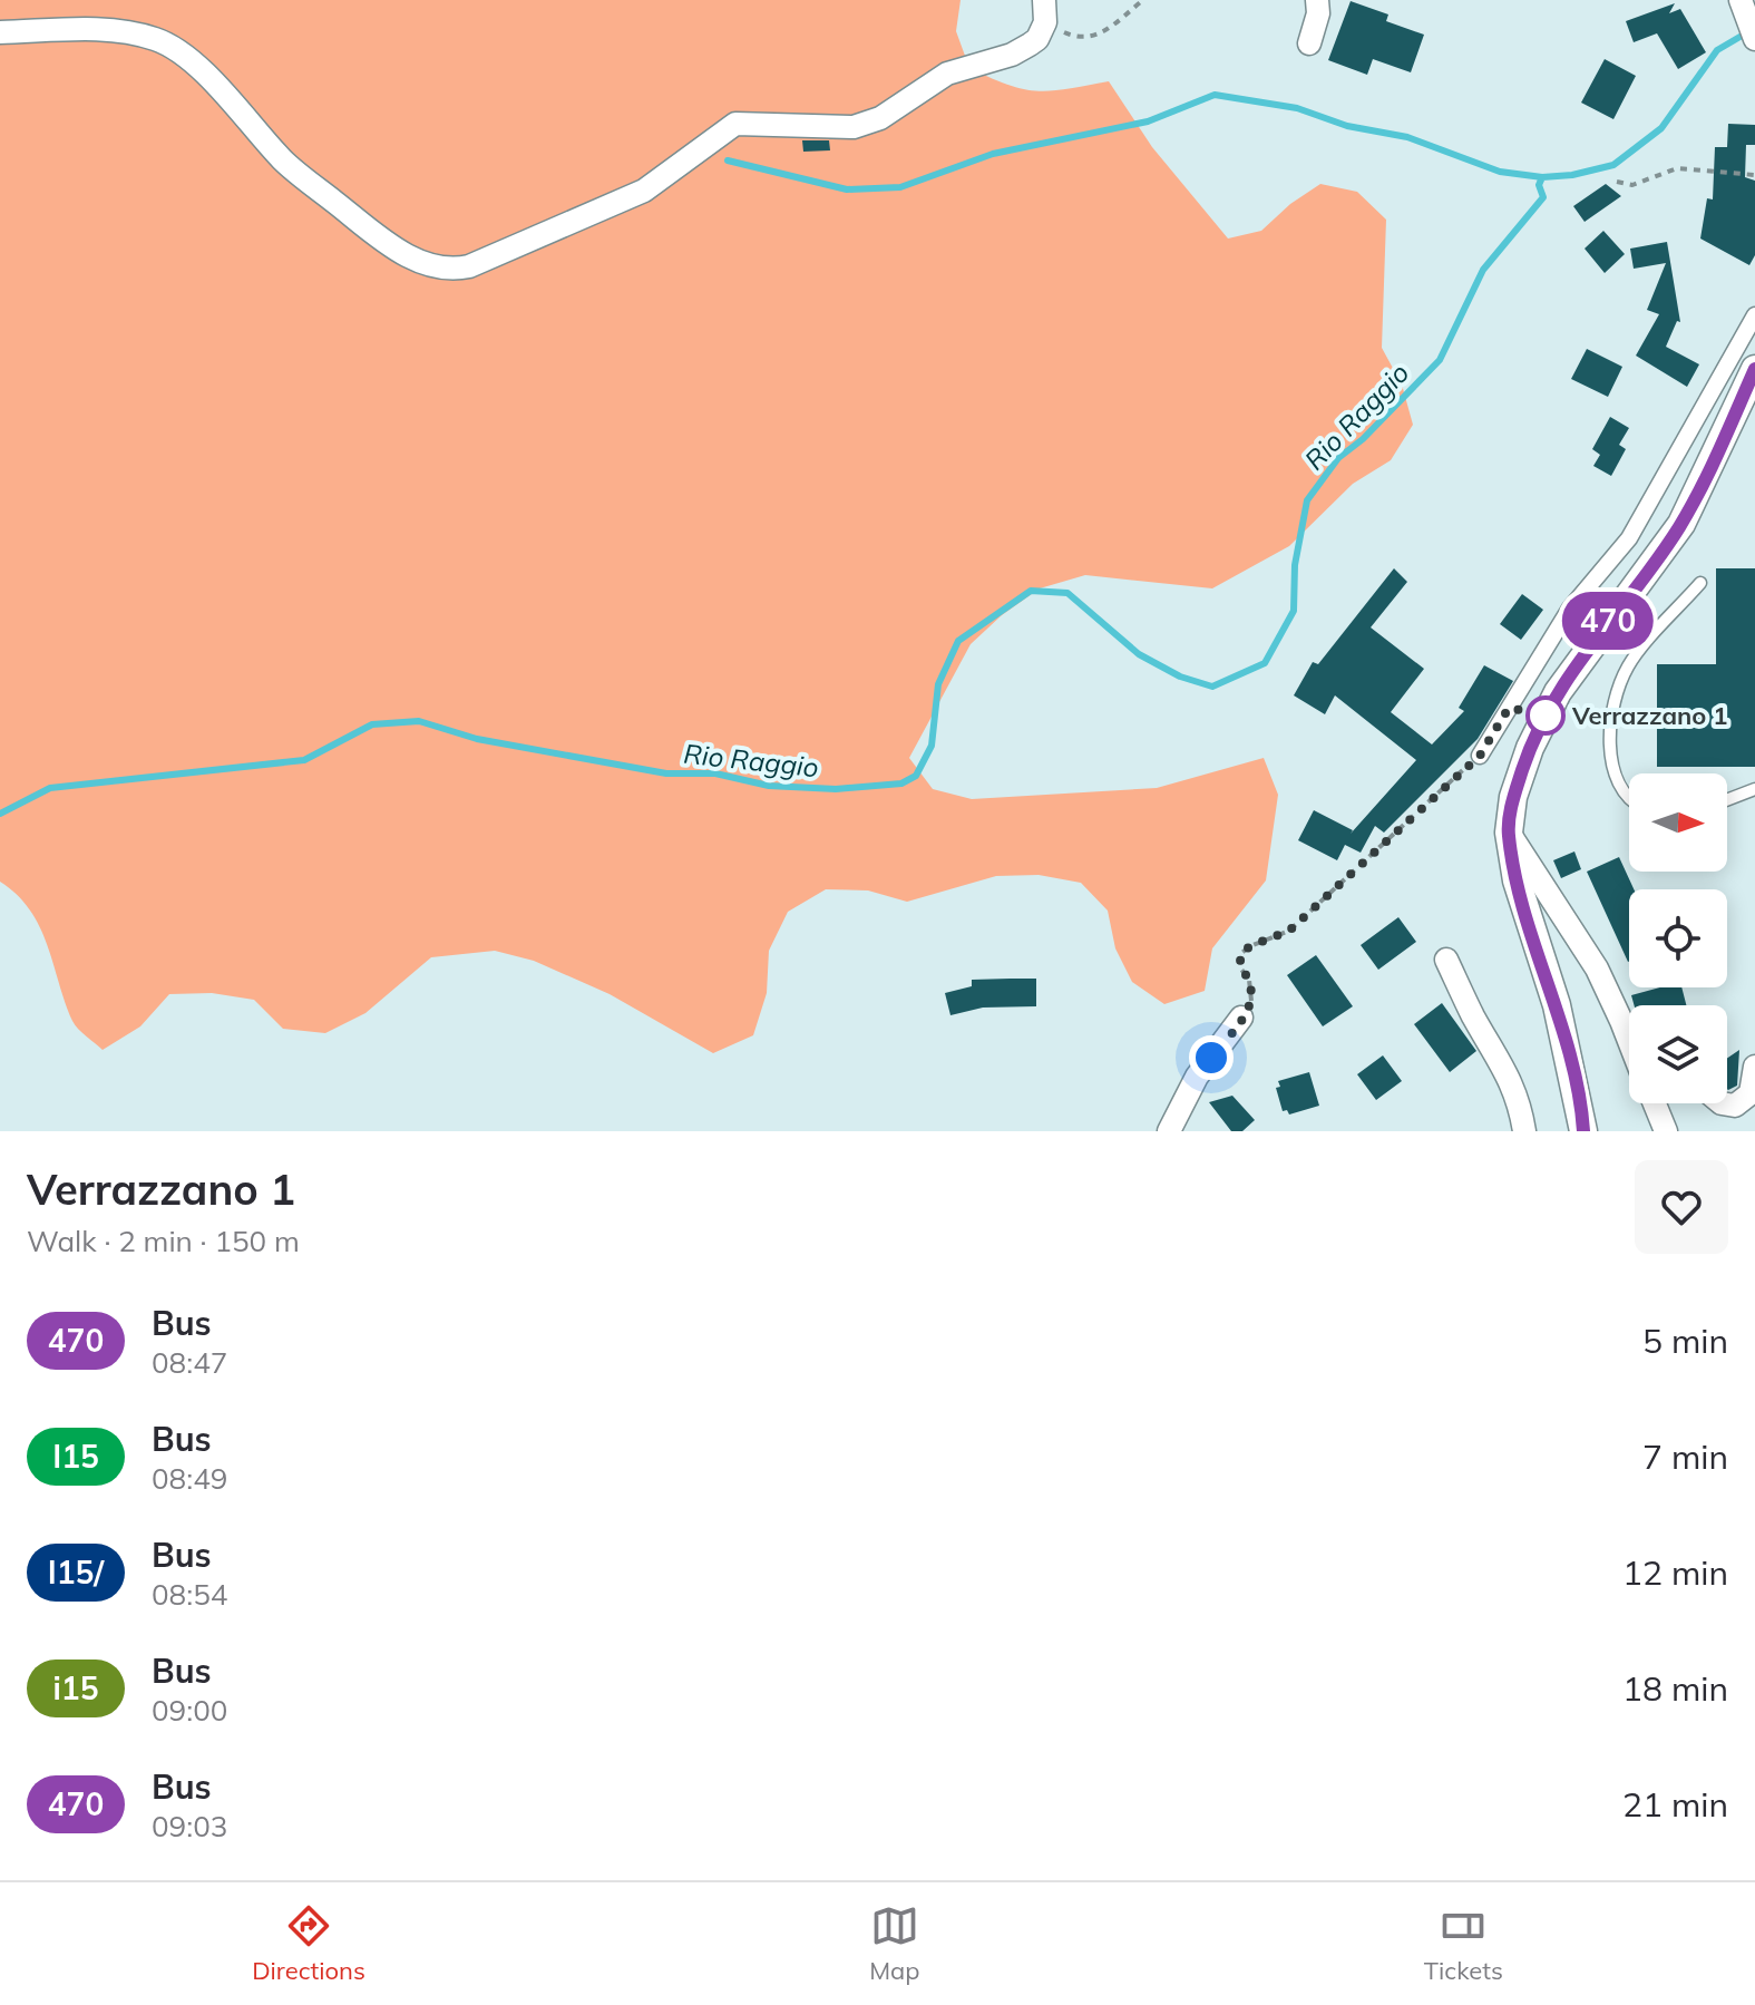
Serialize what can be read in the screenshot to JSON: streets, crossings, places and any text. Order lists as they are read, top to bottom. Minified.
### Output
{"water":["Rio Raggio"],"places":["Verrazzano 1"],"lines":["bus line 470"],"north":"right","page":{"on_map":"470","heading":["Verrazzano 1","Walk · 2 min · 150 m"],"list":[{"mark":"470","name":"Bus","note":"08:47","value":"5 min"},{"mark":"I15","name":"Bus","note":"08:49","value":"7 min"},{"mark":"I15/","name":"Bus","note":"08:54","value":"12 min"},{"mark":"i15","name":"Bus","note":"09:00","value":"18 min"},{"mark":"470","name":"Bus","note":"09:03","value":"21 min"}],"tabs":["Directions","Map","Tickets"]}}
